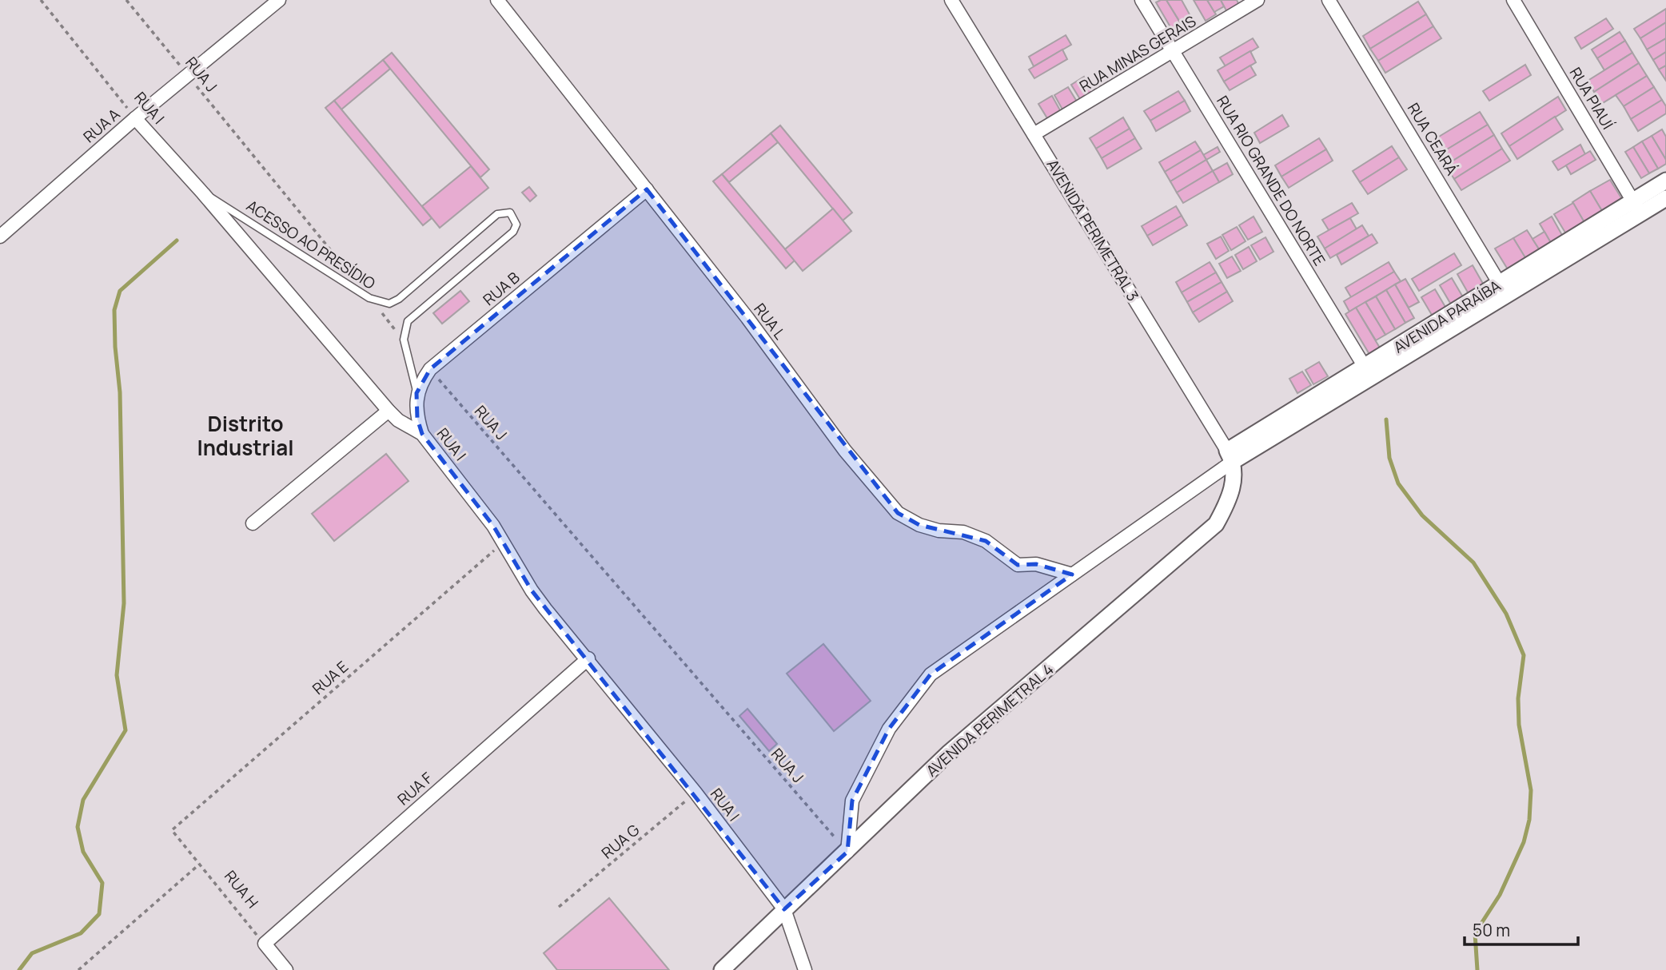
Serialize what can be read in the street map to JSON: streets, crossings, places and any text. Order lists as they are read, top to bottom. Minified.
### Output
{"streets":{"street":["RUA MINAS GERAIS","RUA PIAUÍ","RUA I","RUA A","RUA CEARÁ","RUA RIO GRANDE DO NORTE","AVENIDA PERIMETRAL 3","RUA B","AVENIDA PARAÍBA","RUA L","AVENIDA PERIMETRAL 4","RUA F"],"lane":["ACESSO AO PRESÍDIO"],"path":["RUA J","RUA E","RUA G","RUA H"]},"crossings":[["RUA MINAS GERAIS","RUA RIO GRANDE DO NORTE"],["RUA MINAS GERAIS","AVENIDA PERIMETRAL 3"],["RUA J","RUA A"],["RUA J","RUA B"],["RUA J","AVENIDA PERIMETRAL 4"],["RUA PIAUÍ","AVENIDA PARAÍBA"],["RUA I","RUA A"],["RUA I","ACESSO AO PRESÍDIO"],["RUA I","RUA E"],["RUA I","AVENIDA PERIMETRAL 4"],["RUA I","RUA F"],["RUA I","RUA G"],["RUA CEARÁ","AVENIDA PARAÍBA"],["RUA RIO GRANDE DO NORTE","AVENIDA PARAÍBA"],["AVENIDA PERIMETRAL 3","AVENIDA PARAÍBA"],["AVENIDA PERIMETRAL 3","AVENIDA PERIMETRAL 4"],["RUA B","RUA L"],["AVENIDA PARAÍBA","AVENIDA PERIMETRAL 4"],["RUA E","RUA H"],["RUA F","RUA H"]],"districts":["Distrito Industrial"],"scale_bar":"50 m"}
